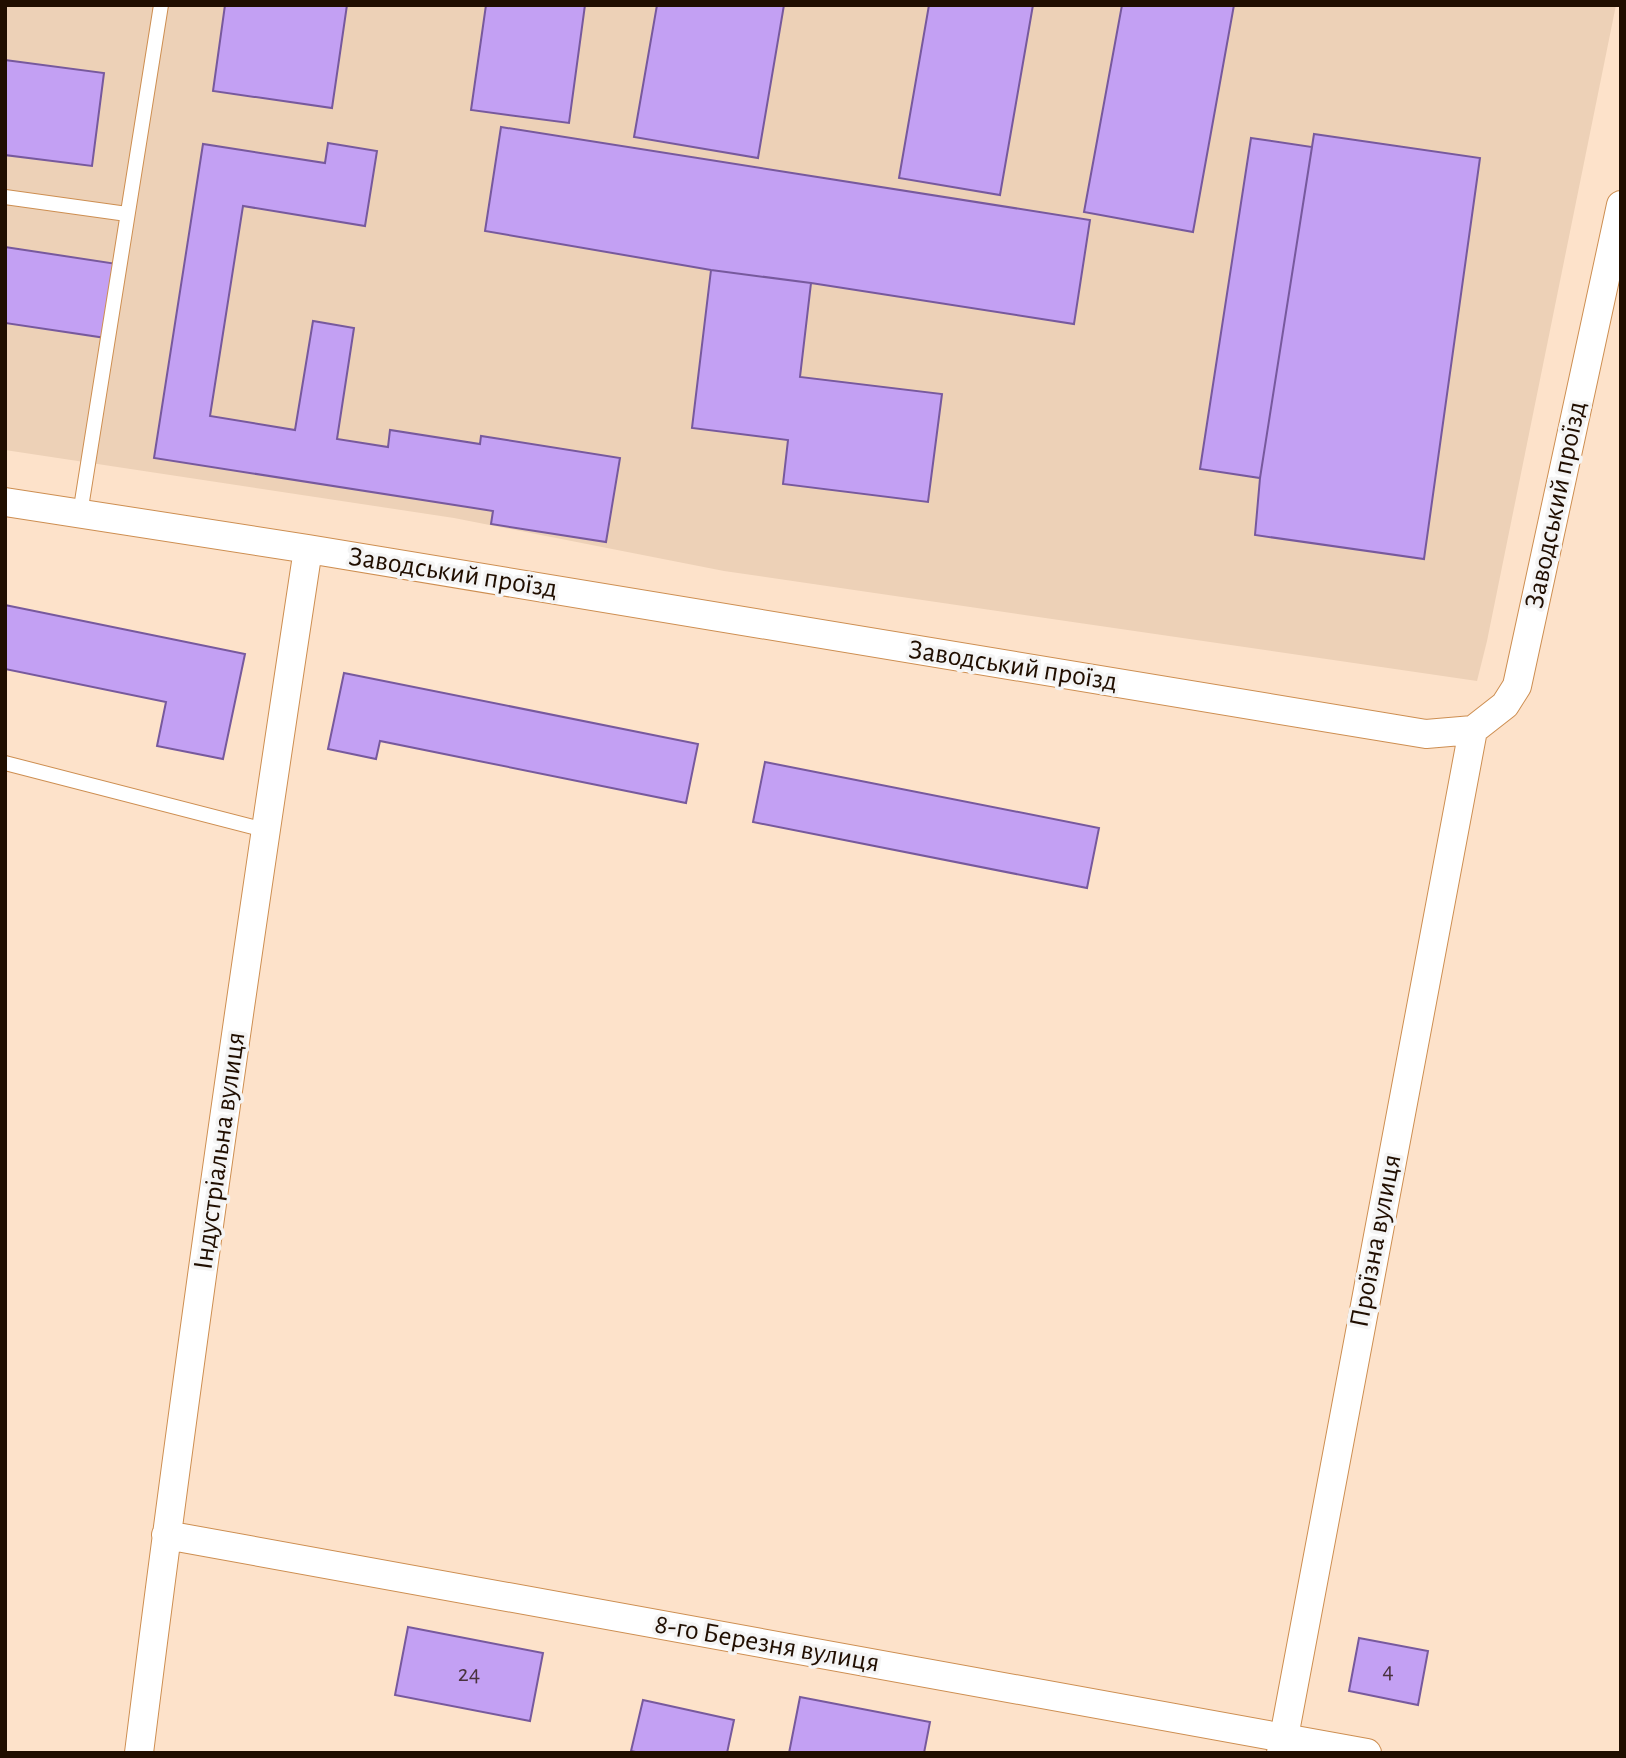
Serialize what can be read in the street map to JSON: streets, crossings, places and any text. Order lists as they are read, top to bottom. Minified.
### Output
{"streets":{"street":["Заводський проїзд","Індустріальна вулиця","Проїзна вулиця","8-го Березня вулиця"]},"crossings":[["Заводський проїзд","Індустріальна вулиця"],["Заводський проїзд","Проїзна вулиця"],["Індустріальна вулиця","8-го Березня вулиця"],["Проїзна вулиця","8-го Березня вулиця"]],"house_numbers":["4","24"]}
